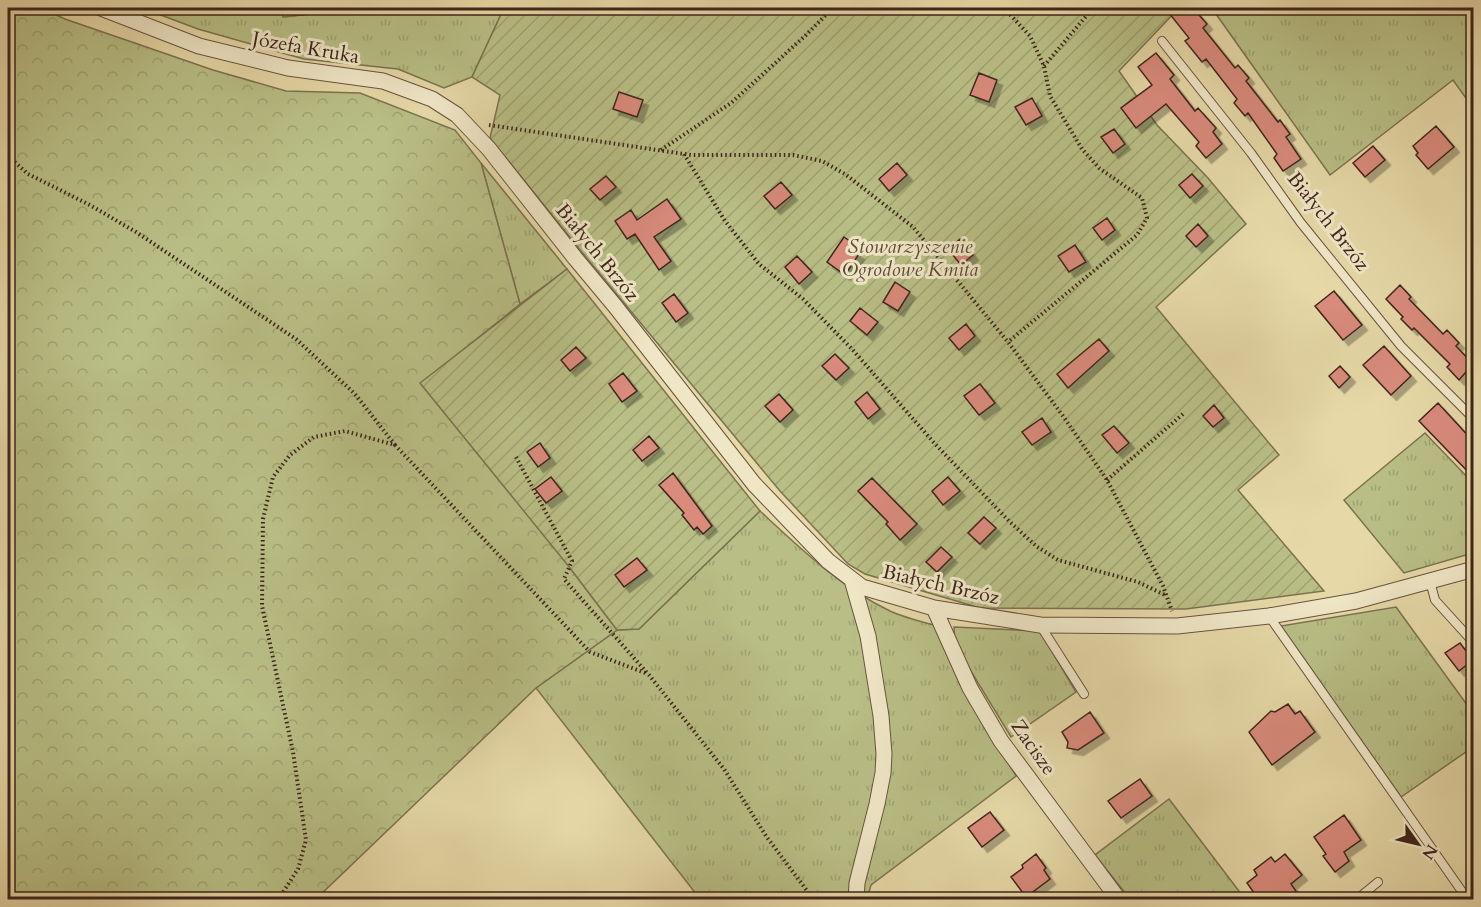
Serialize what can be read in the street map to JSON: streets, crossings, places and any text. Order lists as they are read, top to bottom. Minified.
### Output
{"streets":{"street":["Józefa Kruka","Białych Brzóz","Zacisze"]},"crossings":[["Józefa Kruka","Białych Brzóz"],["Białych Brzóz","Zacisze"]],"parks":["Stowarzyszenie Ogrodowe Kmita"],"north":"bottom right"}
